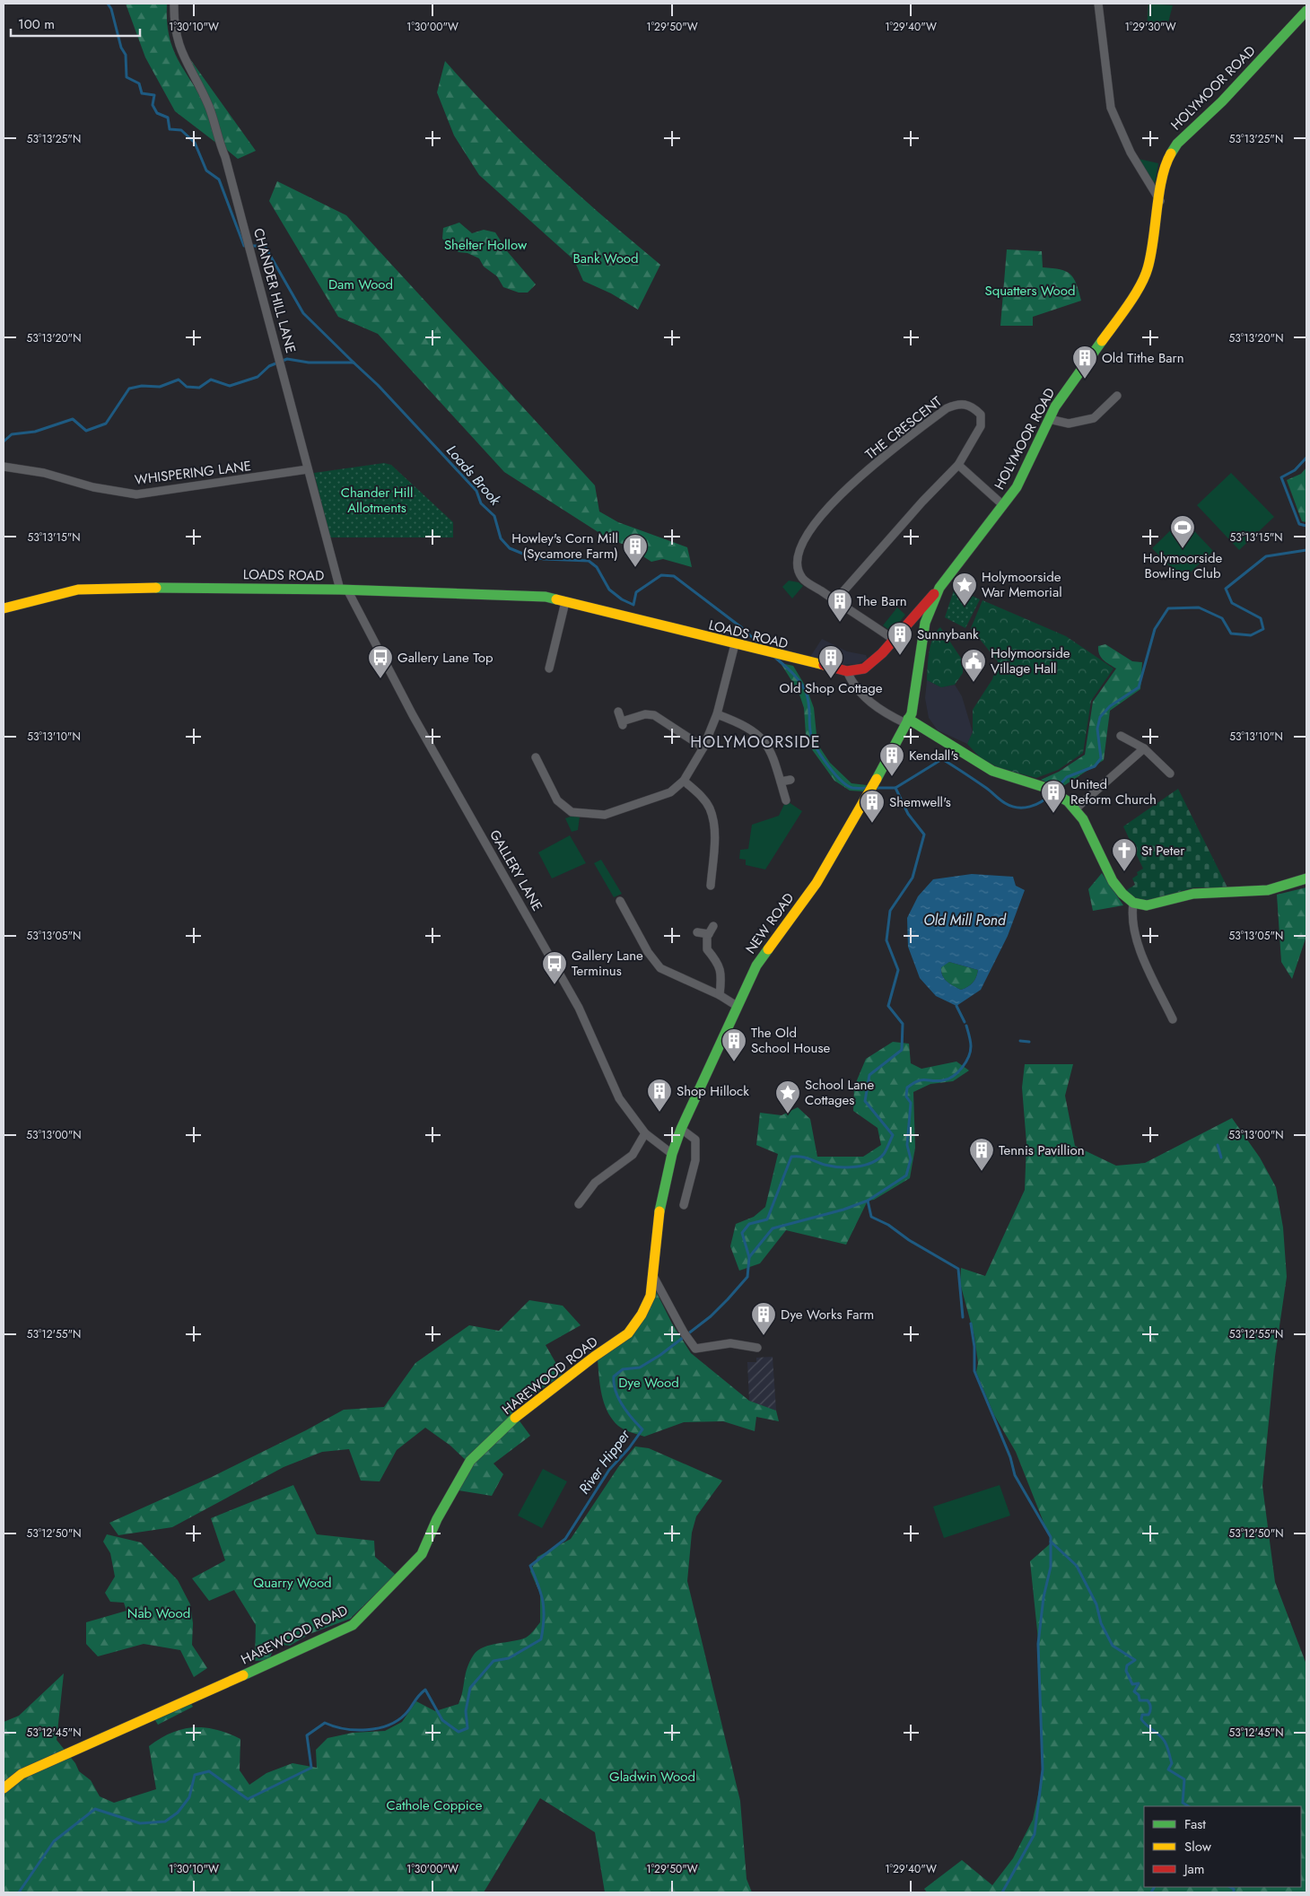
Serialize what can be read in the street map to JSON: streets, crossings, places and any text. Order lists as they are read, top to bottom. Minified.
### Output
{"streets":{"street":["HOLYMOOR ROAD","CHANDER HILL LANE","THE CRESCENT","WHISPERING LANE","LOADS ROAD","GALLERY LANE","NEW ROAD","HAREWOOD ROAD"]},"crossings":[["HOLYMOOR ROAD","NEW ROAD"],["CHANDER HILL LANE","WHISPERING LANE"],["CHANDER HILL LANE","LOADS ROAD"],["CHANDER HILL LANE","GALLERY LANE"],["LOADS ROAD","GALLERY LANE"],["GALLERY LANE","NEW ROAD"],["GALLERY LANE","HAREWOOD ROAD"],["NEW ROAD","HAREWOOD ROAD"]],"districts":["HOLYMOORSIDE"],"water":["Loads Brook","Old Mill Pond","River Hipper"],"parks":["Shelter Hollow","Bank Wood","Dam Wood","Squatters Wood","Chander Hill Allotments","Dye Wood","Quarry Wood","Nab Wood","Gladwin Wood","Cathole Coppice"],"places":{"building":["Old Tithe Barn","Howley's Corn Mill (Sycamore Farm)","The Barn","Sunnybank","Old Shop Cottage","Kendall's","United Reform Church","Shemwell's","The Old School House","Shop Hillock","Tennis Pavillion","Dye Works Farm"],"sports":["Holymoorside Bowling Club"],"place":["Holymoorside War Memorial","School Lane Cottages"],"bus stop":["Gallery Lane Top","Gallery Lane Terminus"],"public building":["Holymoorside Village Hall"],"church":["St Peter"]},"legend":["Fast","Slow","Jam"],"scale_bar":"100 m","coordinates":["1°30'10\"W","1°30'00\"W","1°29'50\"W","1°29'40\"W","1°29'30\"W","53°13'25\"N","53°13'20\"N","53°13'15\"N","53°13'10\"N","53°13'05\"N","53°13'00\"N","53°12'55\"N","53°12'50\"N","53°12'45\"N"]}
